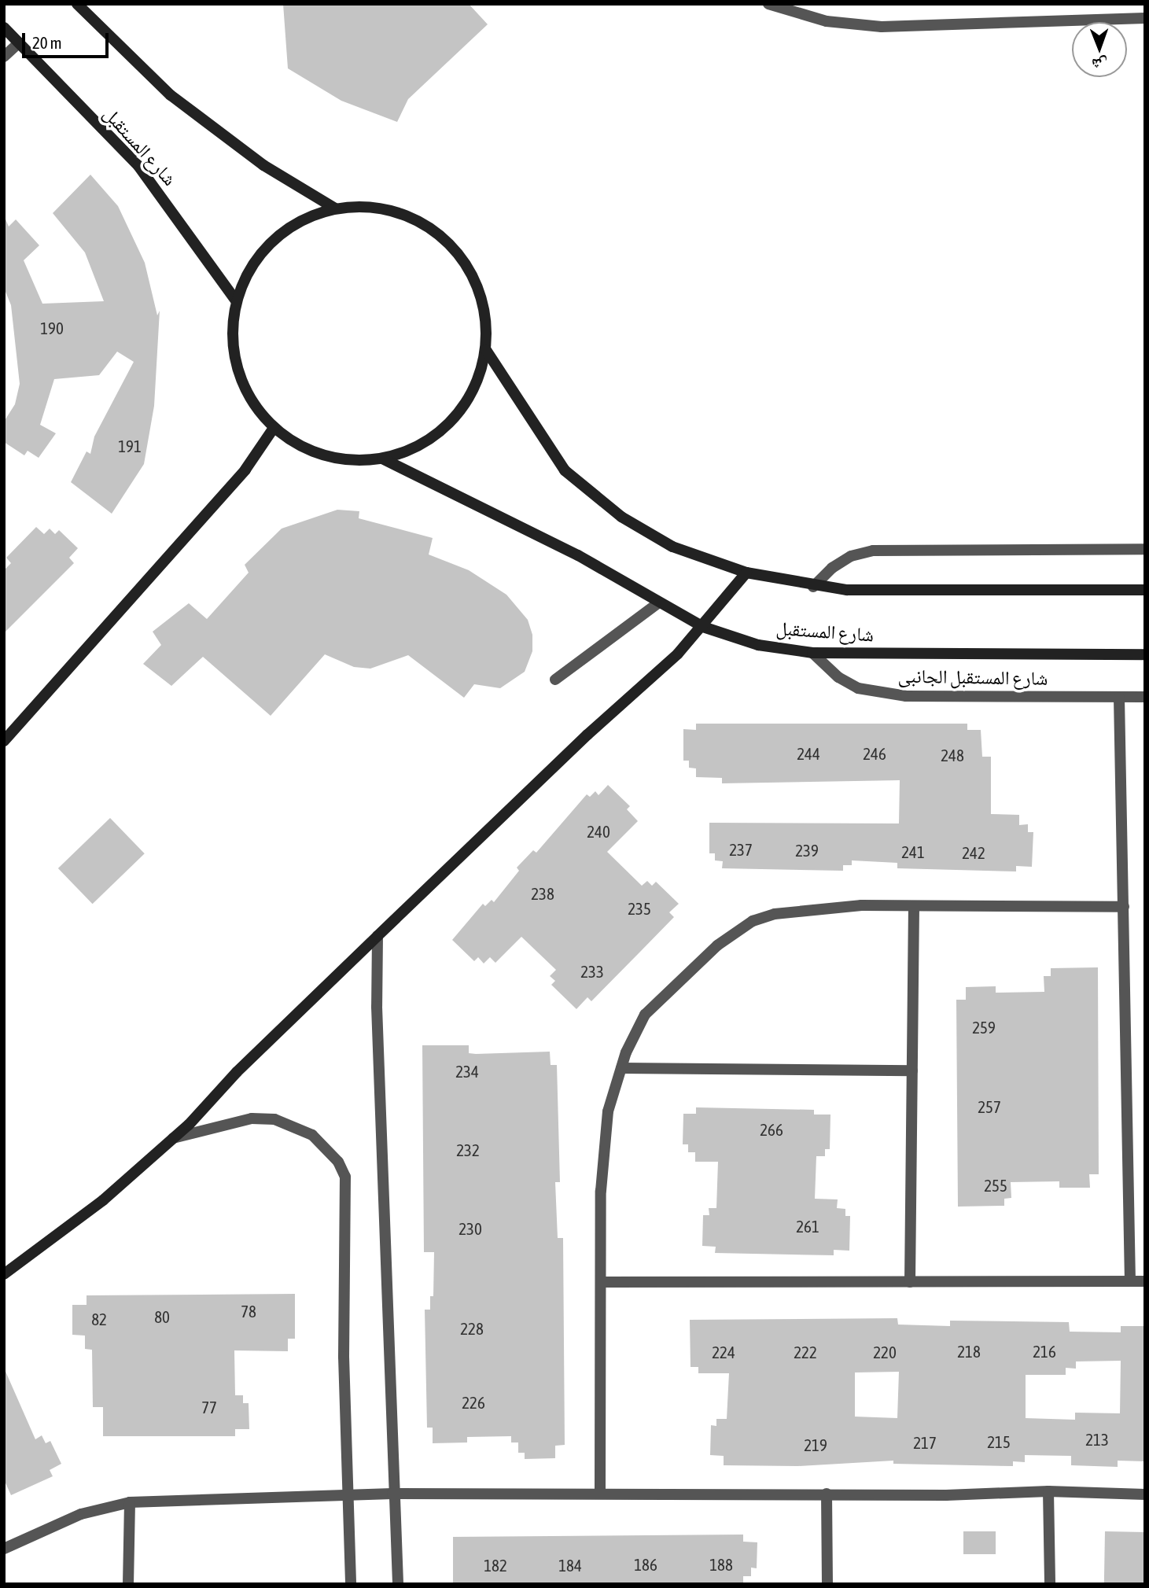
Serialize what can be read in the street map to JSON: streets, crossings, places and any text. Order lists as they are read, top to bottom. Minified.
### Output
{"streets":{"street":["شارع المستقبل","شارع المستقبل الجانبى"]},"crossings":[["شارع المستقبل","شارع المستقبل الجانبى"]],"house_numbers":["190","191","244","246","248","240","237","239","241","242","238","235","233","259","234","257","266","232","255","261","230","78","80","82","228","218","216","224","222","220","226","77","213","215","217","219","186","188","182","184"],"scale_bar":"20 m","north":"bottom"}
